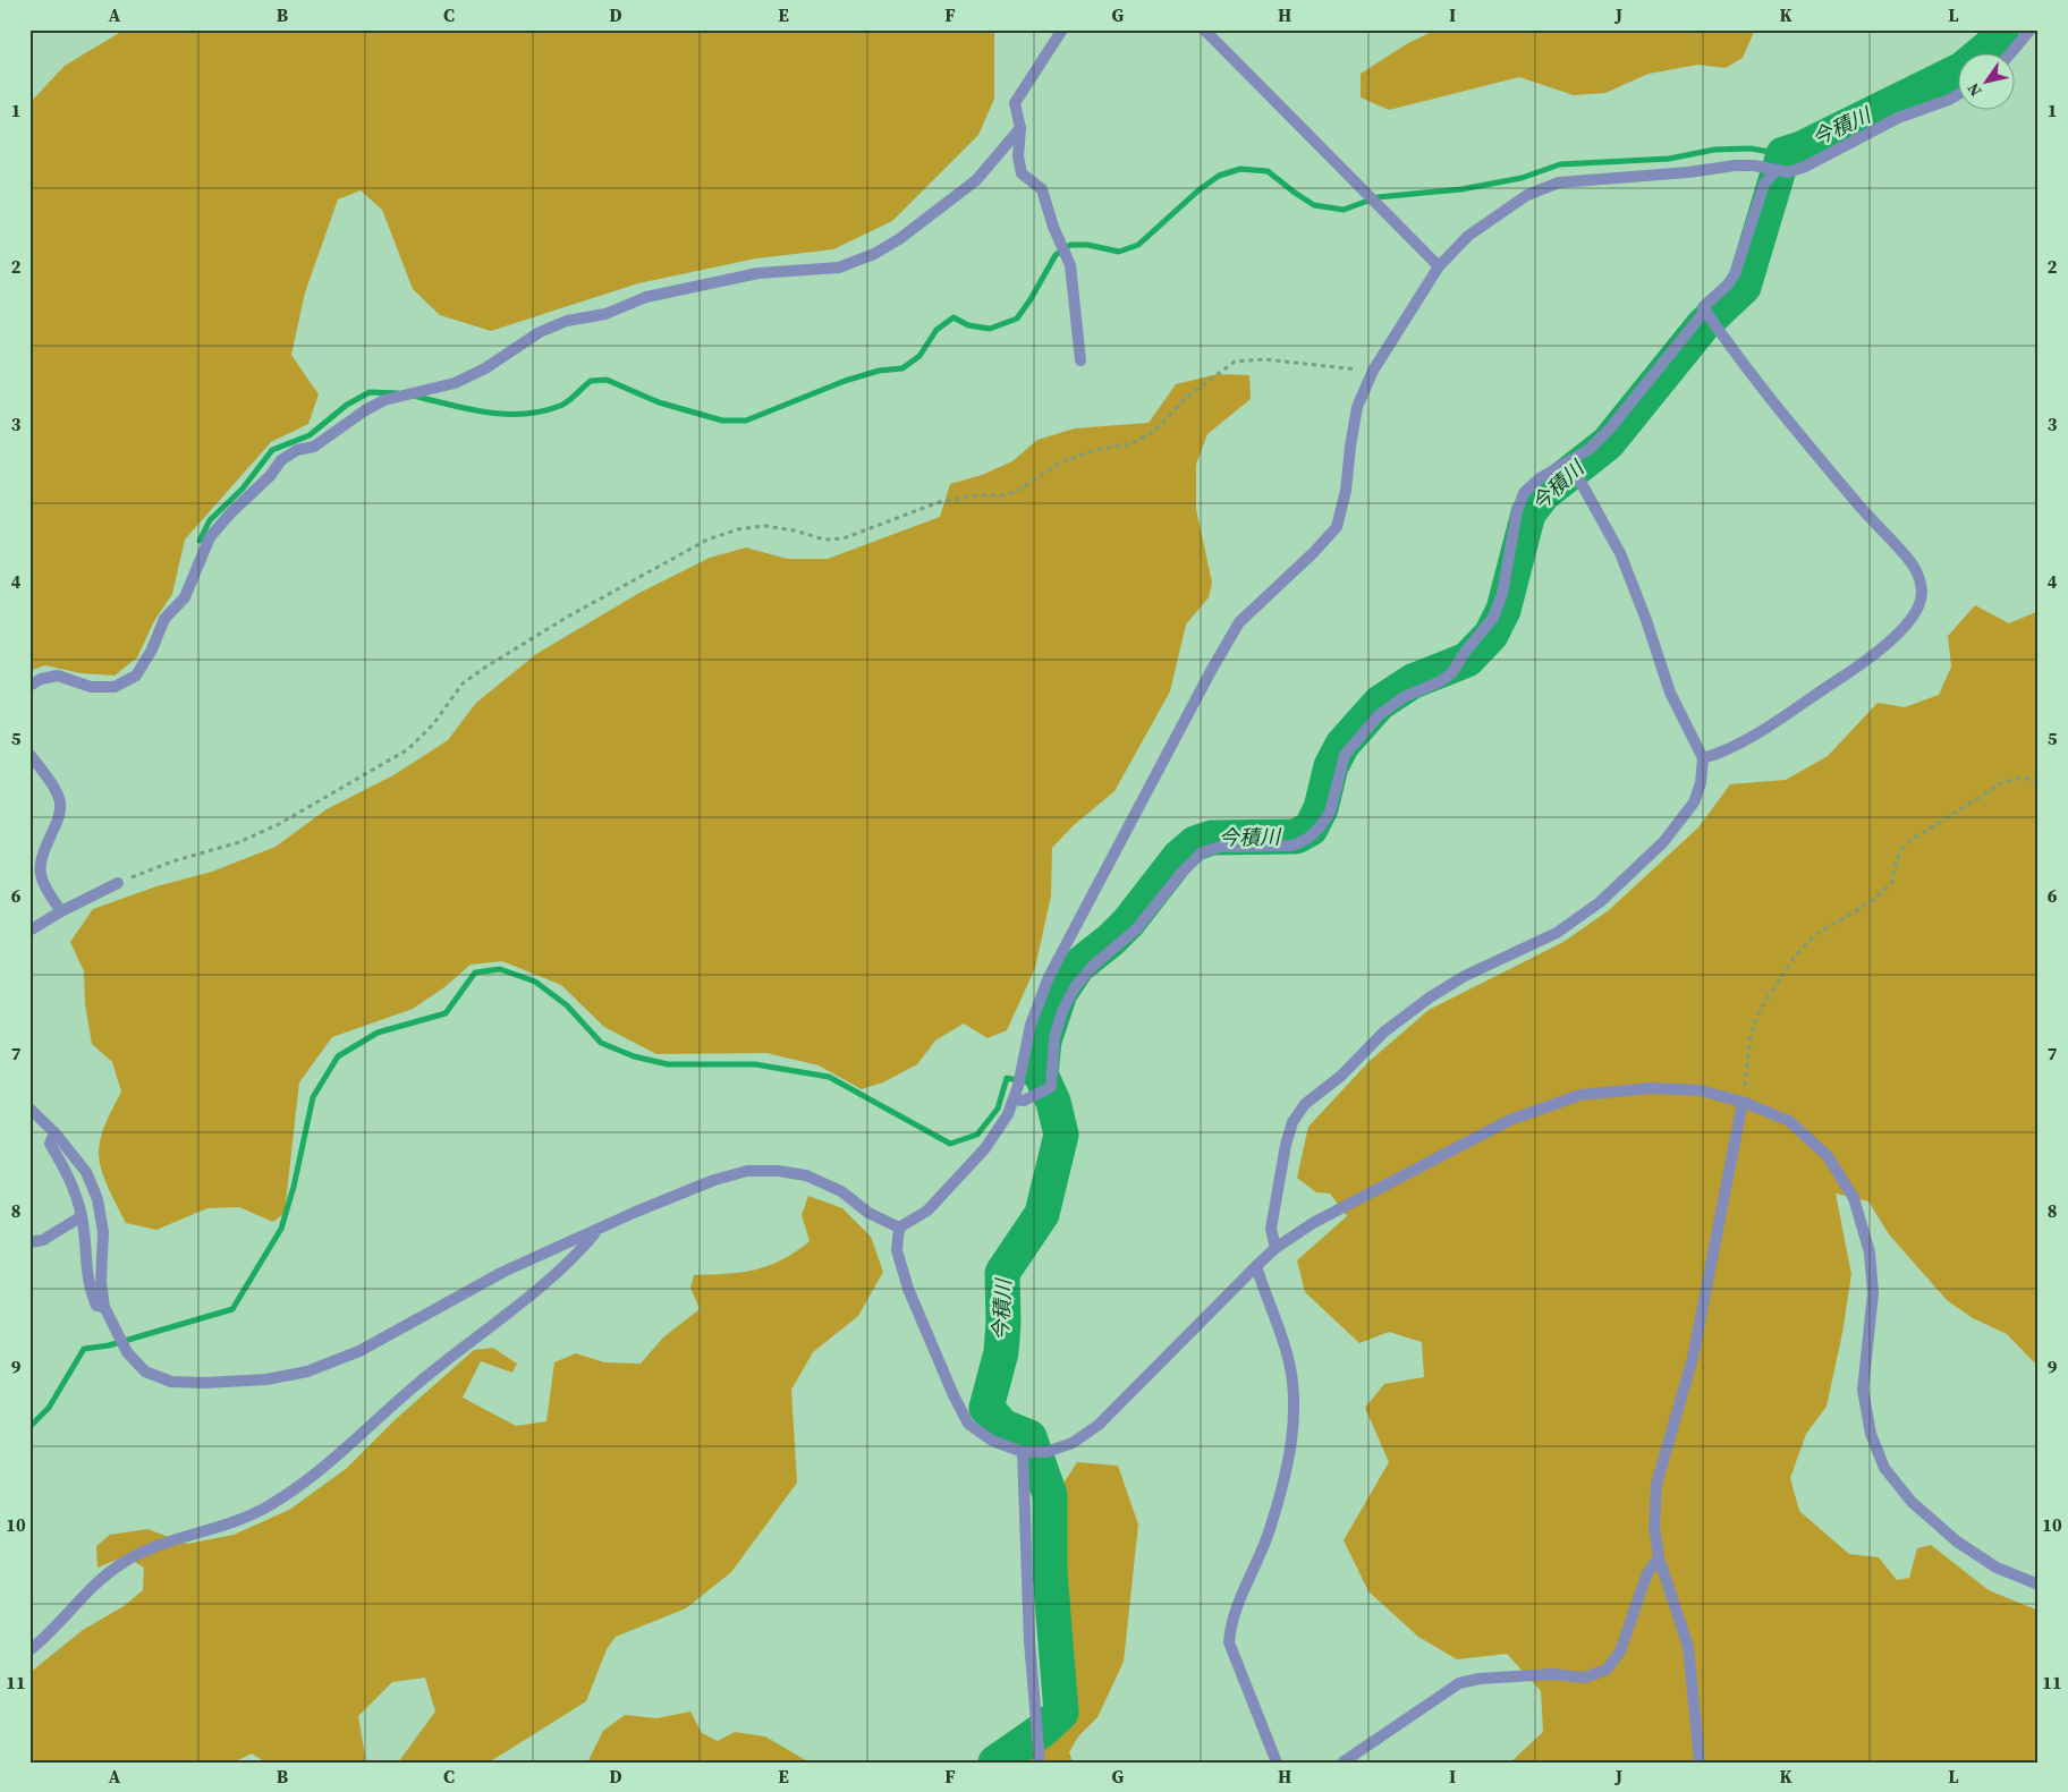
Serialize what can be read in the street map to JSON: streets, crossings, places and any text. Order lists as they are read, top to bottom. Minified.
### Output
{"water":["今積川"],"north":"bottom left","grid":{"columns":["A","B","C","D","E","F","G","H","I","J","K","L"],"rows":["1","2","3","4","5","6","7","8","9","10","11"]}}
